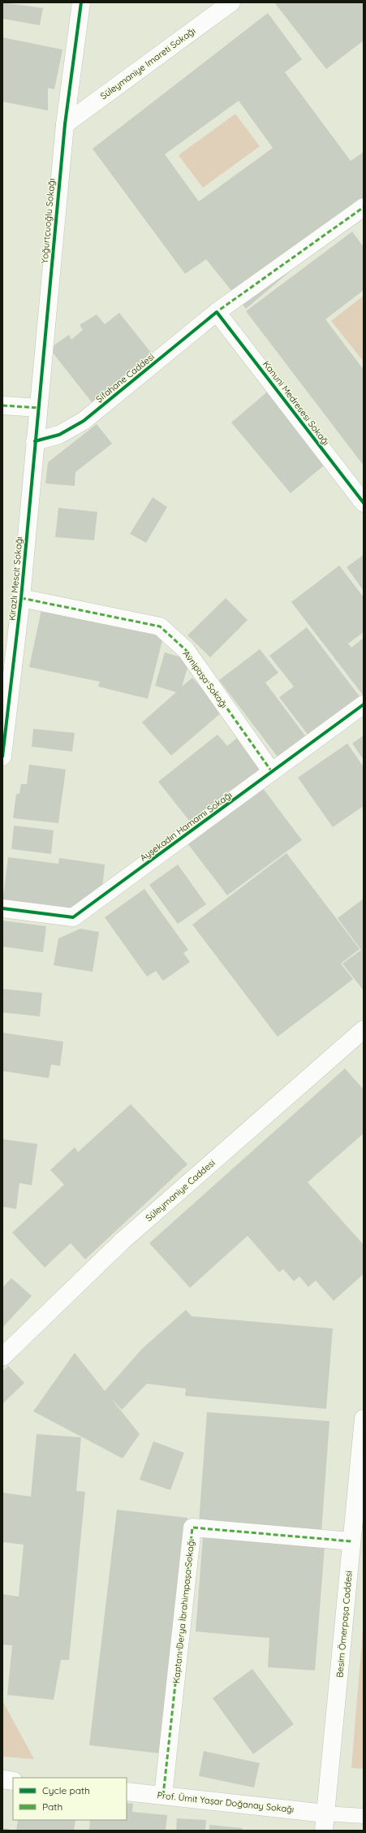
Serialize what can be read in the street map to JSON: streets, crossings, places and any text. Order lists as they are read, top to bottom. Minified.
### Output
{"streets":{"street":["Süleymaniye Imareti Sokağı","Yoğurtçuoğlu Sokağı","Şifahane Caddesi","Kanuni Medresesi Sokağı","Kirazlı Mescit Sokağı","Avnipaşa Sokağı","Ayşekadın Hamamı Sokağı","Süleymaniye Caddesi","Kaptanı Derya İbrahimpaşa Sokağı","Besim Ömerpaşa Caddesi","Prof. Ümit Yaşar Doğanay Sokağı"]},"crossings":[["Süleymaniye Imareti Sokağı","Yoğurtçuoğlu Sokağı"],["Yoğurtçuoğlu Sokağı","Şifahane Caddesi"],["Yoğurtçuoğlu Sokağı","Kirazlı Mescit Sokağı"],["Şifahane Caddesi","Kanuni Medresesi Sokağı"],["Şifahane Caddesi","Kirazlı Mescit Sokağı"],["Kirazlı Mescit Sokağı","Avnipaşa Sokağı"],["Avnipaşa Sokağı","Ayşekadın Hamamı Sokağı"],["Kaptanı Derya İbrahimpaşa Sokağı","Besim Ömerpaşa Caddesi"],["Kaptanı Derya İbrahimpaşa Sokağı","Prof. Ümit Yaşar Doğanay Sokağı"],["Besim Ömerpaşa Caddesi","Prof. Ümit Yaşar Doğanay Sokağı"]],"legend":["Cycle path","Path"]}
